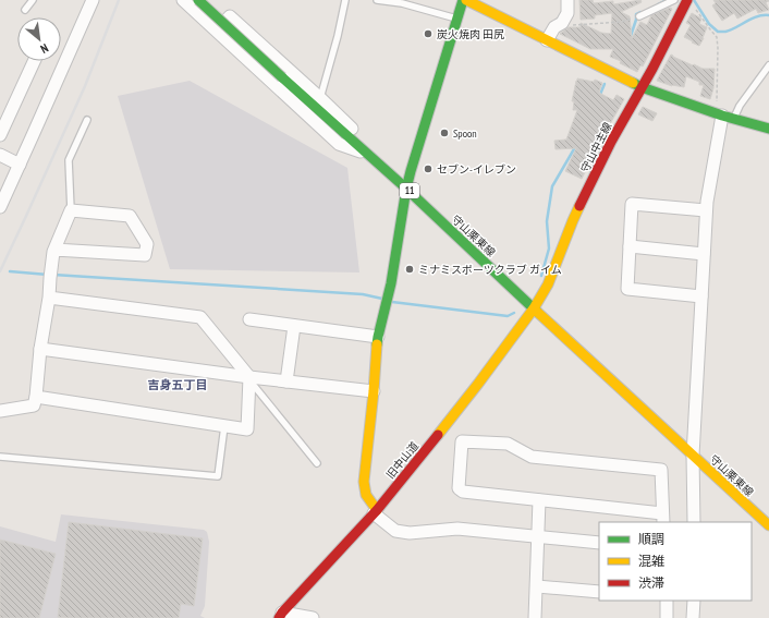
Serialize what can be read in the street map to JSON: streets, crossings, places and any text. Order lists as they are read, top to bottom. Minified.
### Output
{"streets":{"street":["守山中主線","11","守山栗東線","旧中山道"]},"crossings":[["守山中主線","守山栗東線"],["守山中主線","旧中山道"],["守山栗東線","旧中山道"]],"districts":["吉身五丁目"],"places":["炭火焼肉 田尻","Spoon","セブン-イレブン","ミナミスポーツクラブ ガイム"],"legend":["順調","混雑","渋滞"],"north":"bottom right"}
